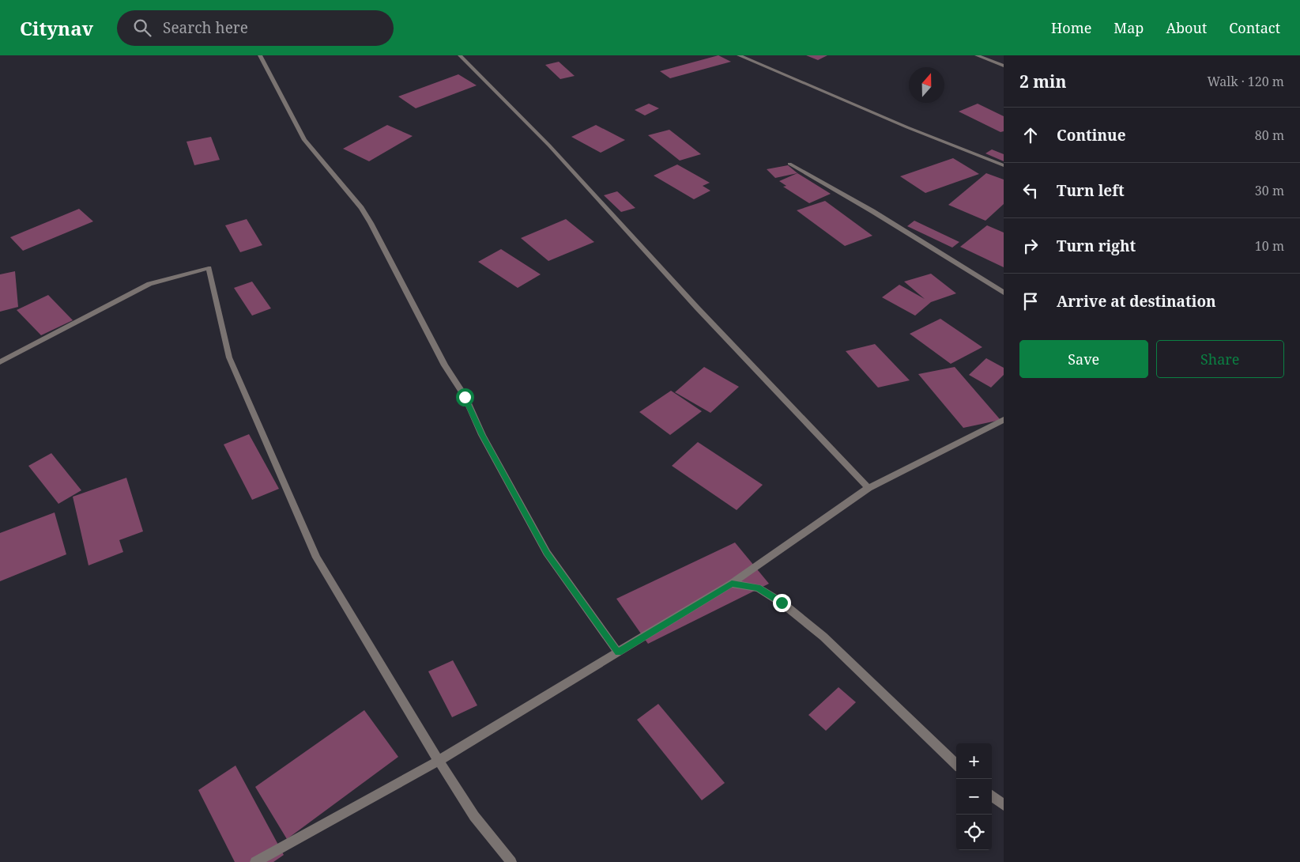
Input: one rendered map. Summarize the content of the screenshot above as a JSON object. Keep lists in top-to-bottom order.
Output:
{
  "north": "top",
  "page": {
    "header": "Citynav",
    "search": "Search here",
    "nav": [
      "Home",
      "Map",
      "About",
      "Contact"
    ],
    "heading": ["2 min", "Walk · 120 m"],
    "list": [
      ["Continue", "80 m"],
      ["Turn left", "30 m"],
      ["Turn right", "10 m"],
      "Arrive at destination"
    ],
    "buttons": ["Save", "Share"],
    "map_buttons": ["+", "−"]
  }
}
